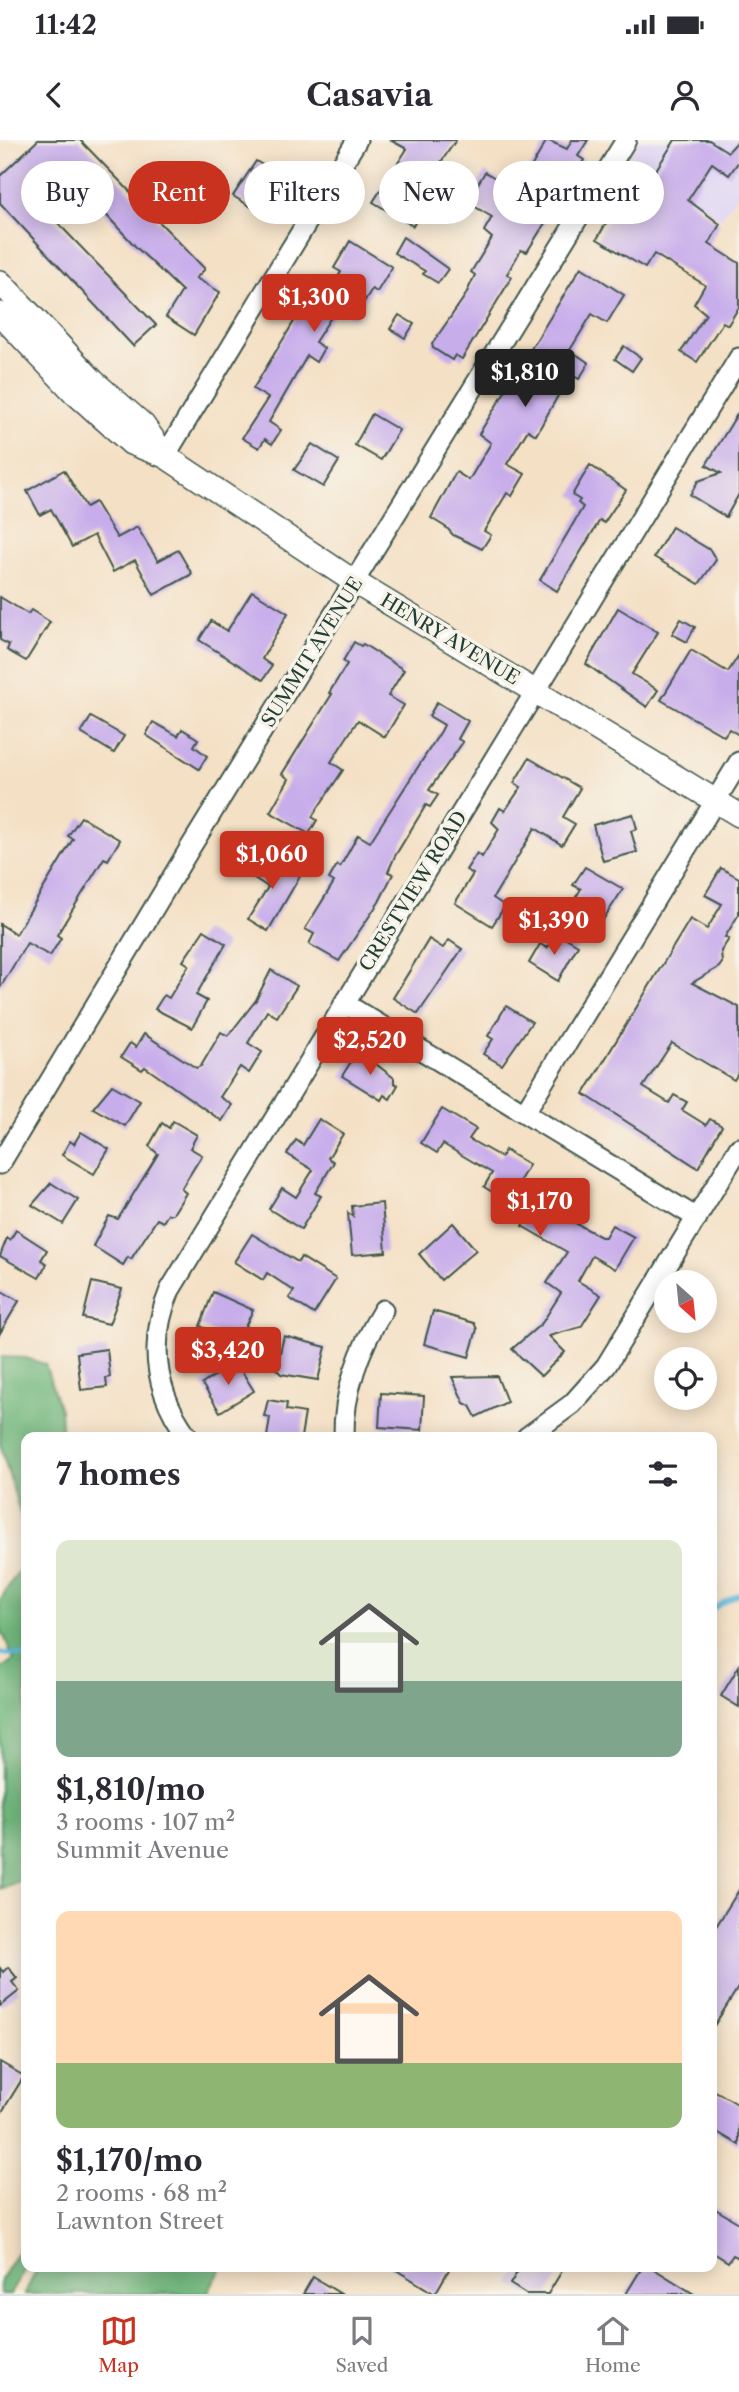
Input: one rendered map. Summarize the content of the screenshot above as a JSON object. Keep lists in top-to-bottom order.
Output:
{
  "streets": {
    "main road": ["HENRY AVENUE"],
    "street": ["SUMMIT AVENUE", "CRESTVIEW ROAD"]
  },
  "crossings": [
    ["HENRY AVENUE", "SUMMIT AVENUE"],
    ["HENRY AVENUE", "CRESTVIEW ROAD"]
  ],
  "north": "bottom right",
  "page": {
    "status": "11:42",
    "header": "Casavia",
    "chip": [
      "Buy",
      "Rent",
      "Filters",
      "New",
      "Apartment"
    ],
    "price": [
      "$1,300",
      "$1,810",
      "$1,060",
      "$1,390",
      "$2,520",
      "$1,170",
      "$3,420"
    ],
    "heading": "7 homes",
    "list": [
      {
        "name": "$1,810/mo",
        "note": "3 rooms · 107 m² · Summit Avenue"
      },
      {
        "name": "$1,170/mo",
        "note": "2 rooms · 68 m² · Lawnton Street"
      }
    ],
    "tabs": ["Map", "Saved", "Home"]
  }
}
